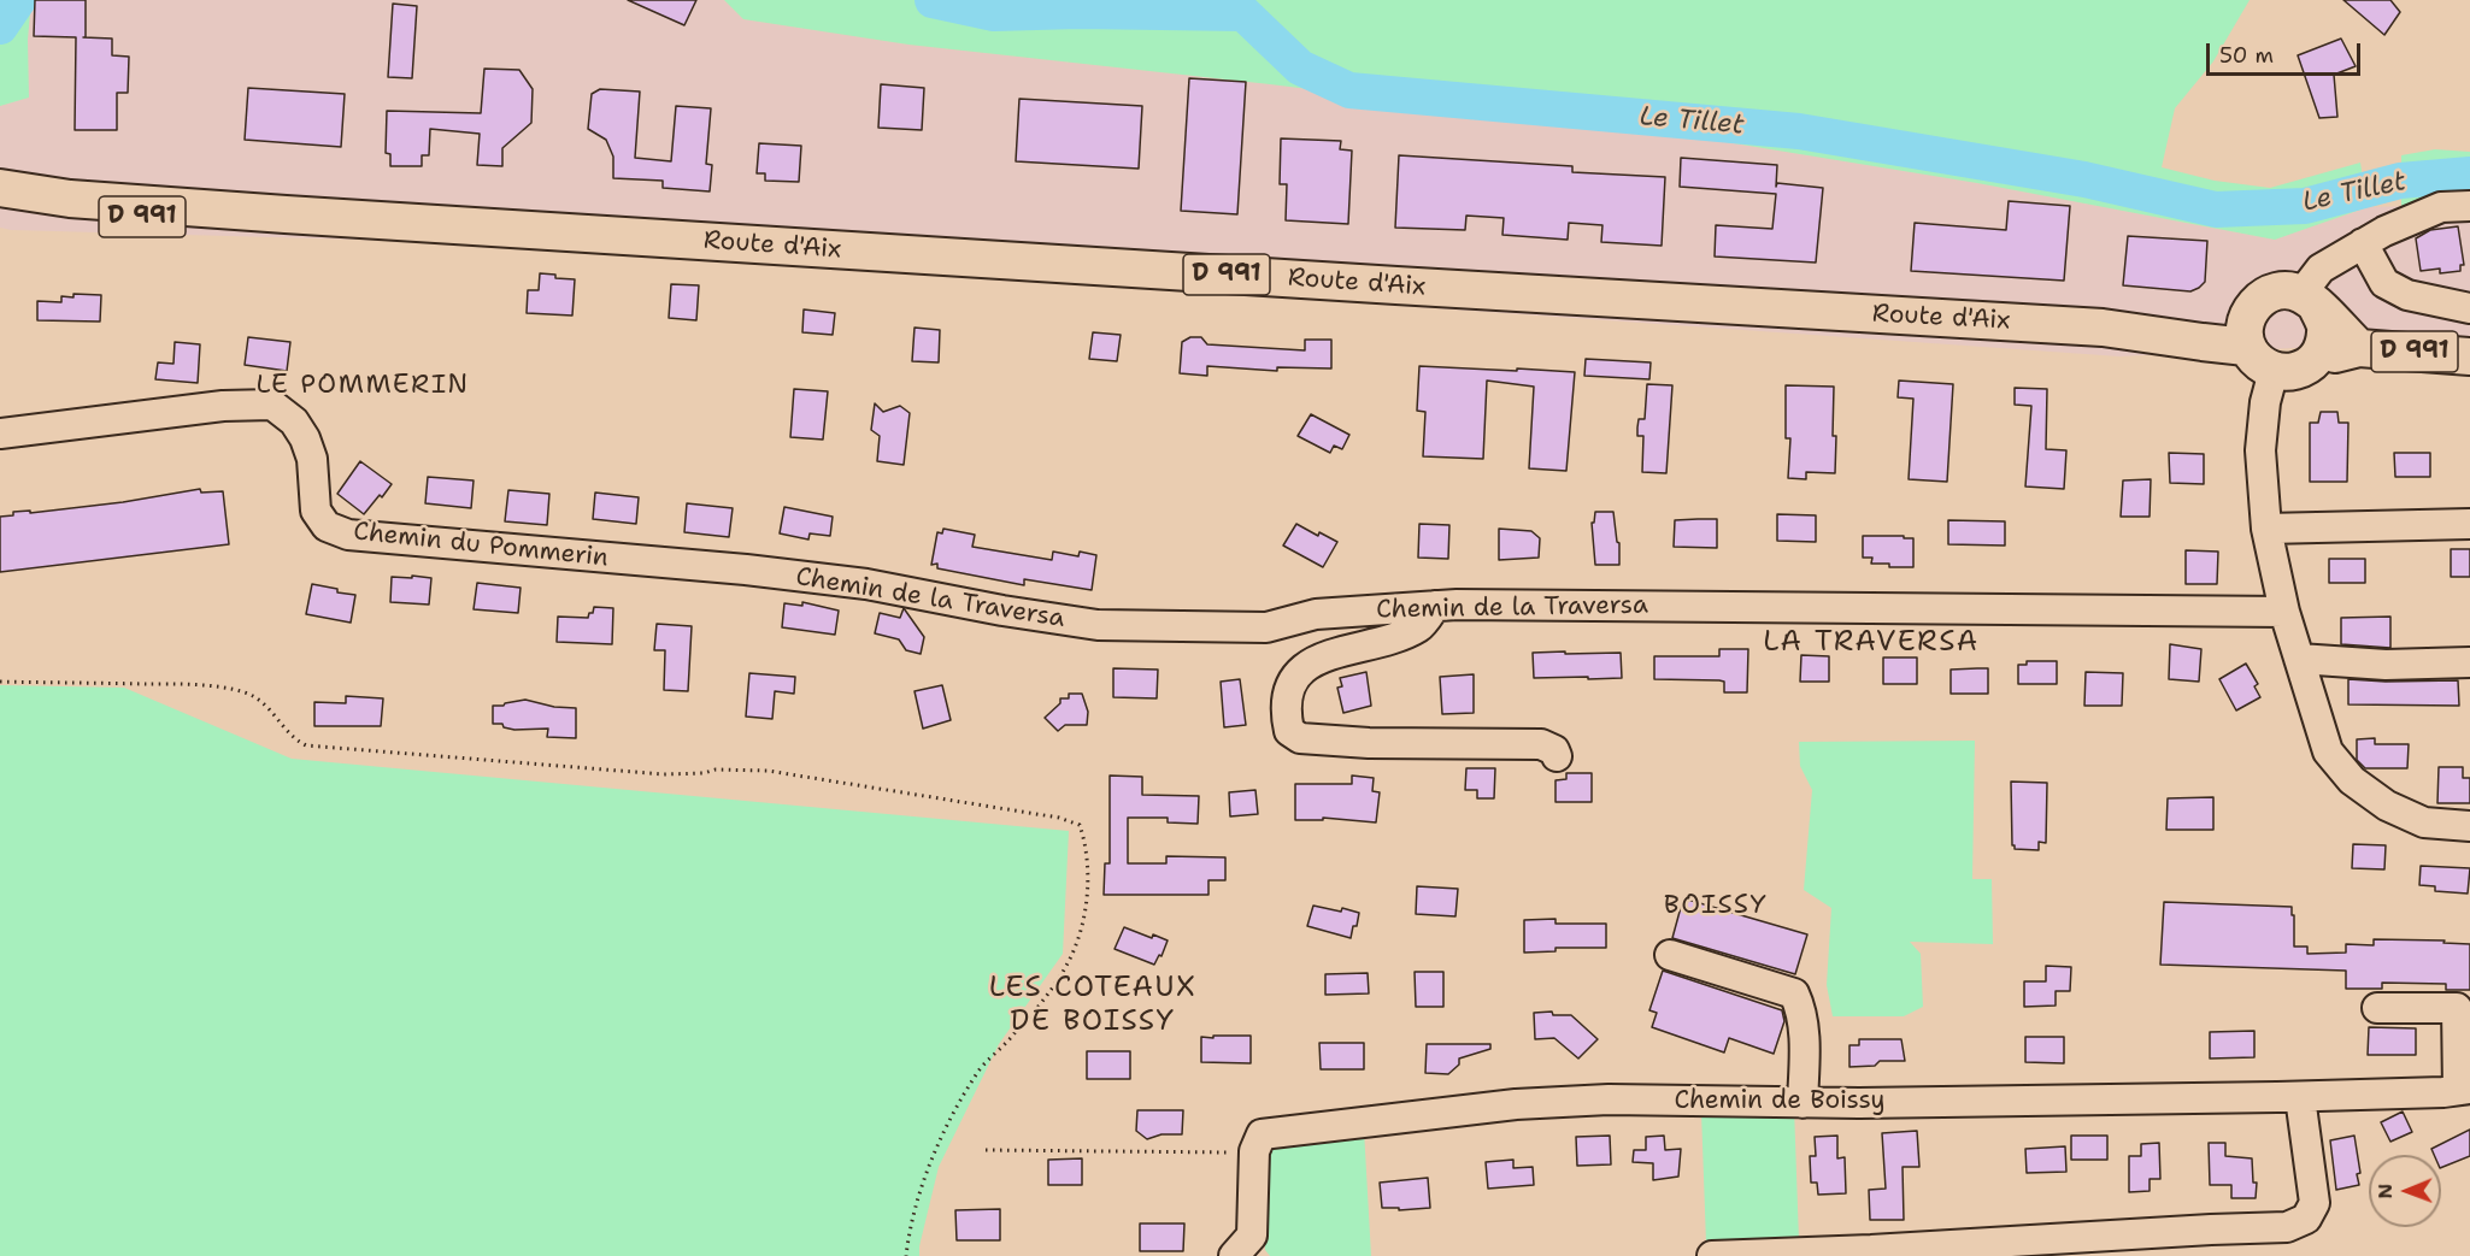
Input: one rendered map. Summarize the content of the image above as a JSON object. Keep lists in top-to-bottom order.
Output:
{
  "streets": {
    "main road": ["D 991", "Route d'Aix"],
    "street": ["Chemin du Pommerin", "Chemin de la Traversa", "Chemin de Boissy"]
  },
  "crossings": [
    ["D 991", "Route d'Aix"],
    ["Chemin du Pommerin", "Chemin de la Traversa"]
  ],
  "districts": [
    "LE POMMERIN",
    "LA TRAVERSA",
    "BOISSY",
    "LES COTEAUX DE BOISSY"
  ],
  "water": ["Le Tillet"],
  "scale_bar": "50 m",
  "north": "left"
}
